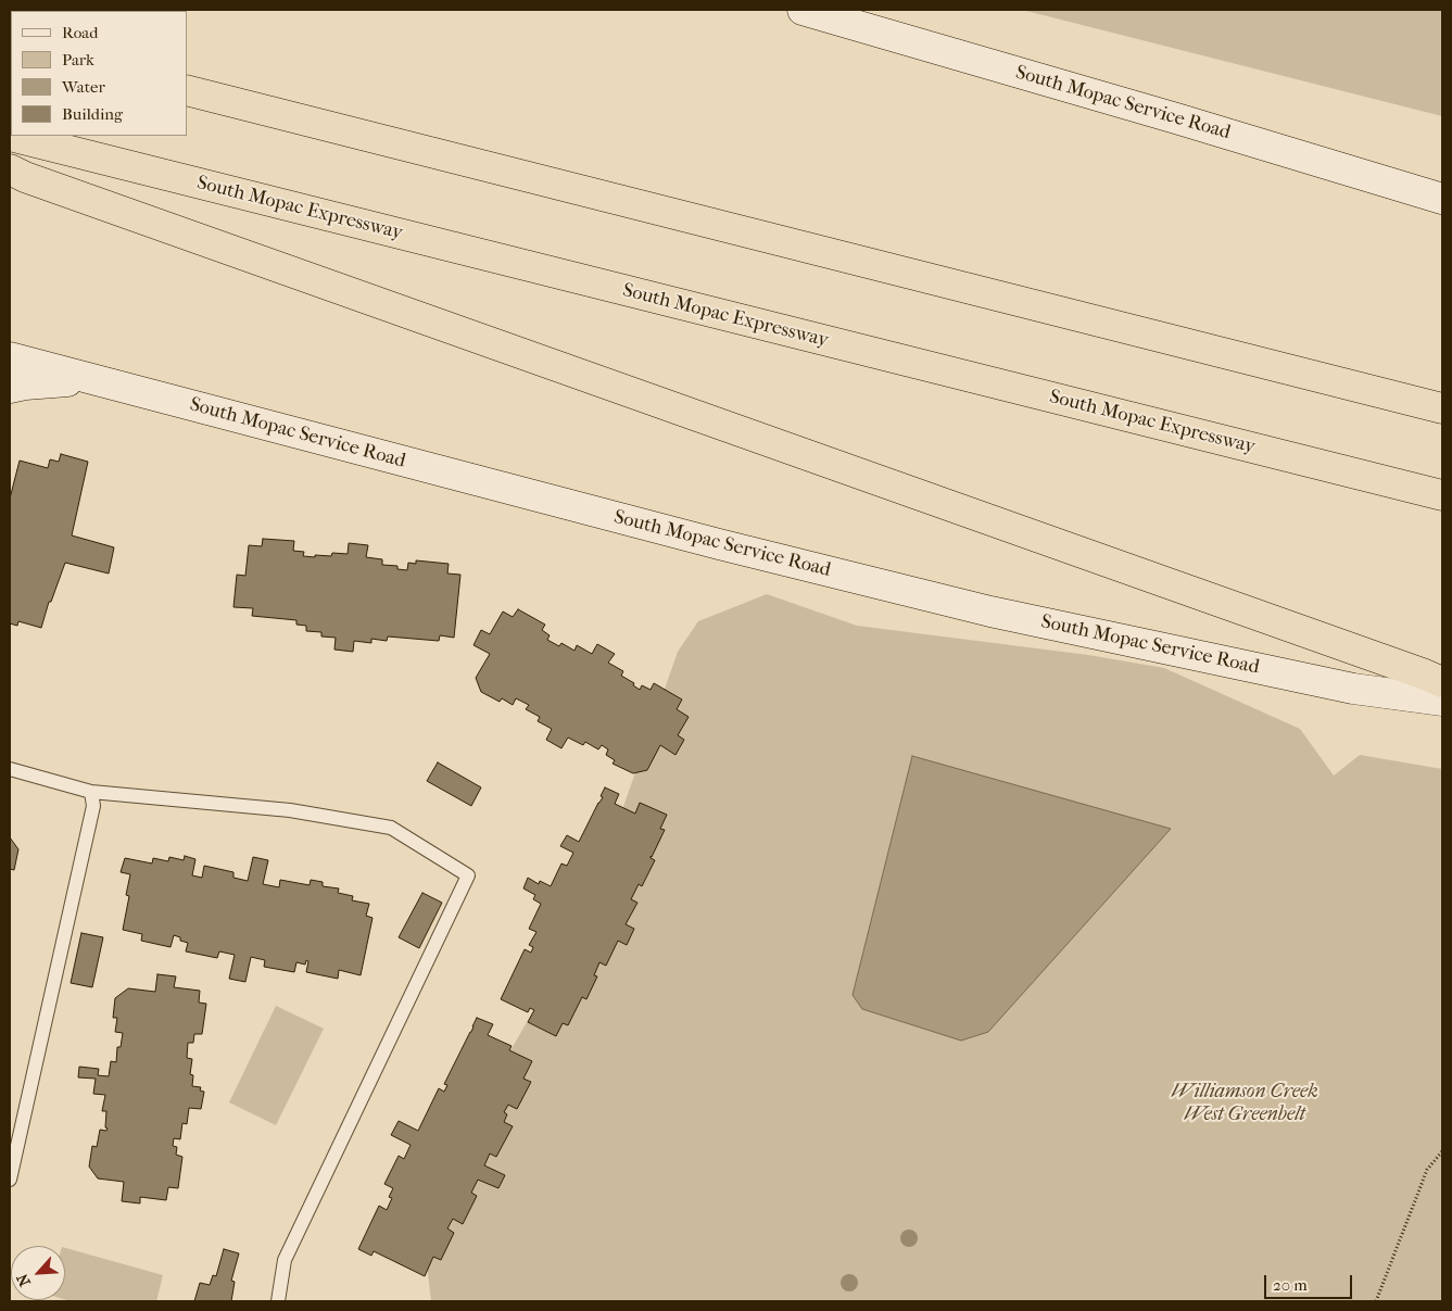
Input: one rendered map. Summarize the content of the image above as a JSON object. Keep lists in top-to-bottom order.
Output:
{
  "streets": {
    "highway": ["South Mopac Expressway"],
    "main road": ["South Mopac Service Road"]
  },
  "parks": ["Williamson Creek West Greenbelt"],
  "legend": [
    "Road",
    "Park",
    "Water",
    "Building"
  ],
  "scale_bar": "20 m",
  "north": "bottom left"
}
